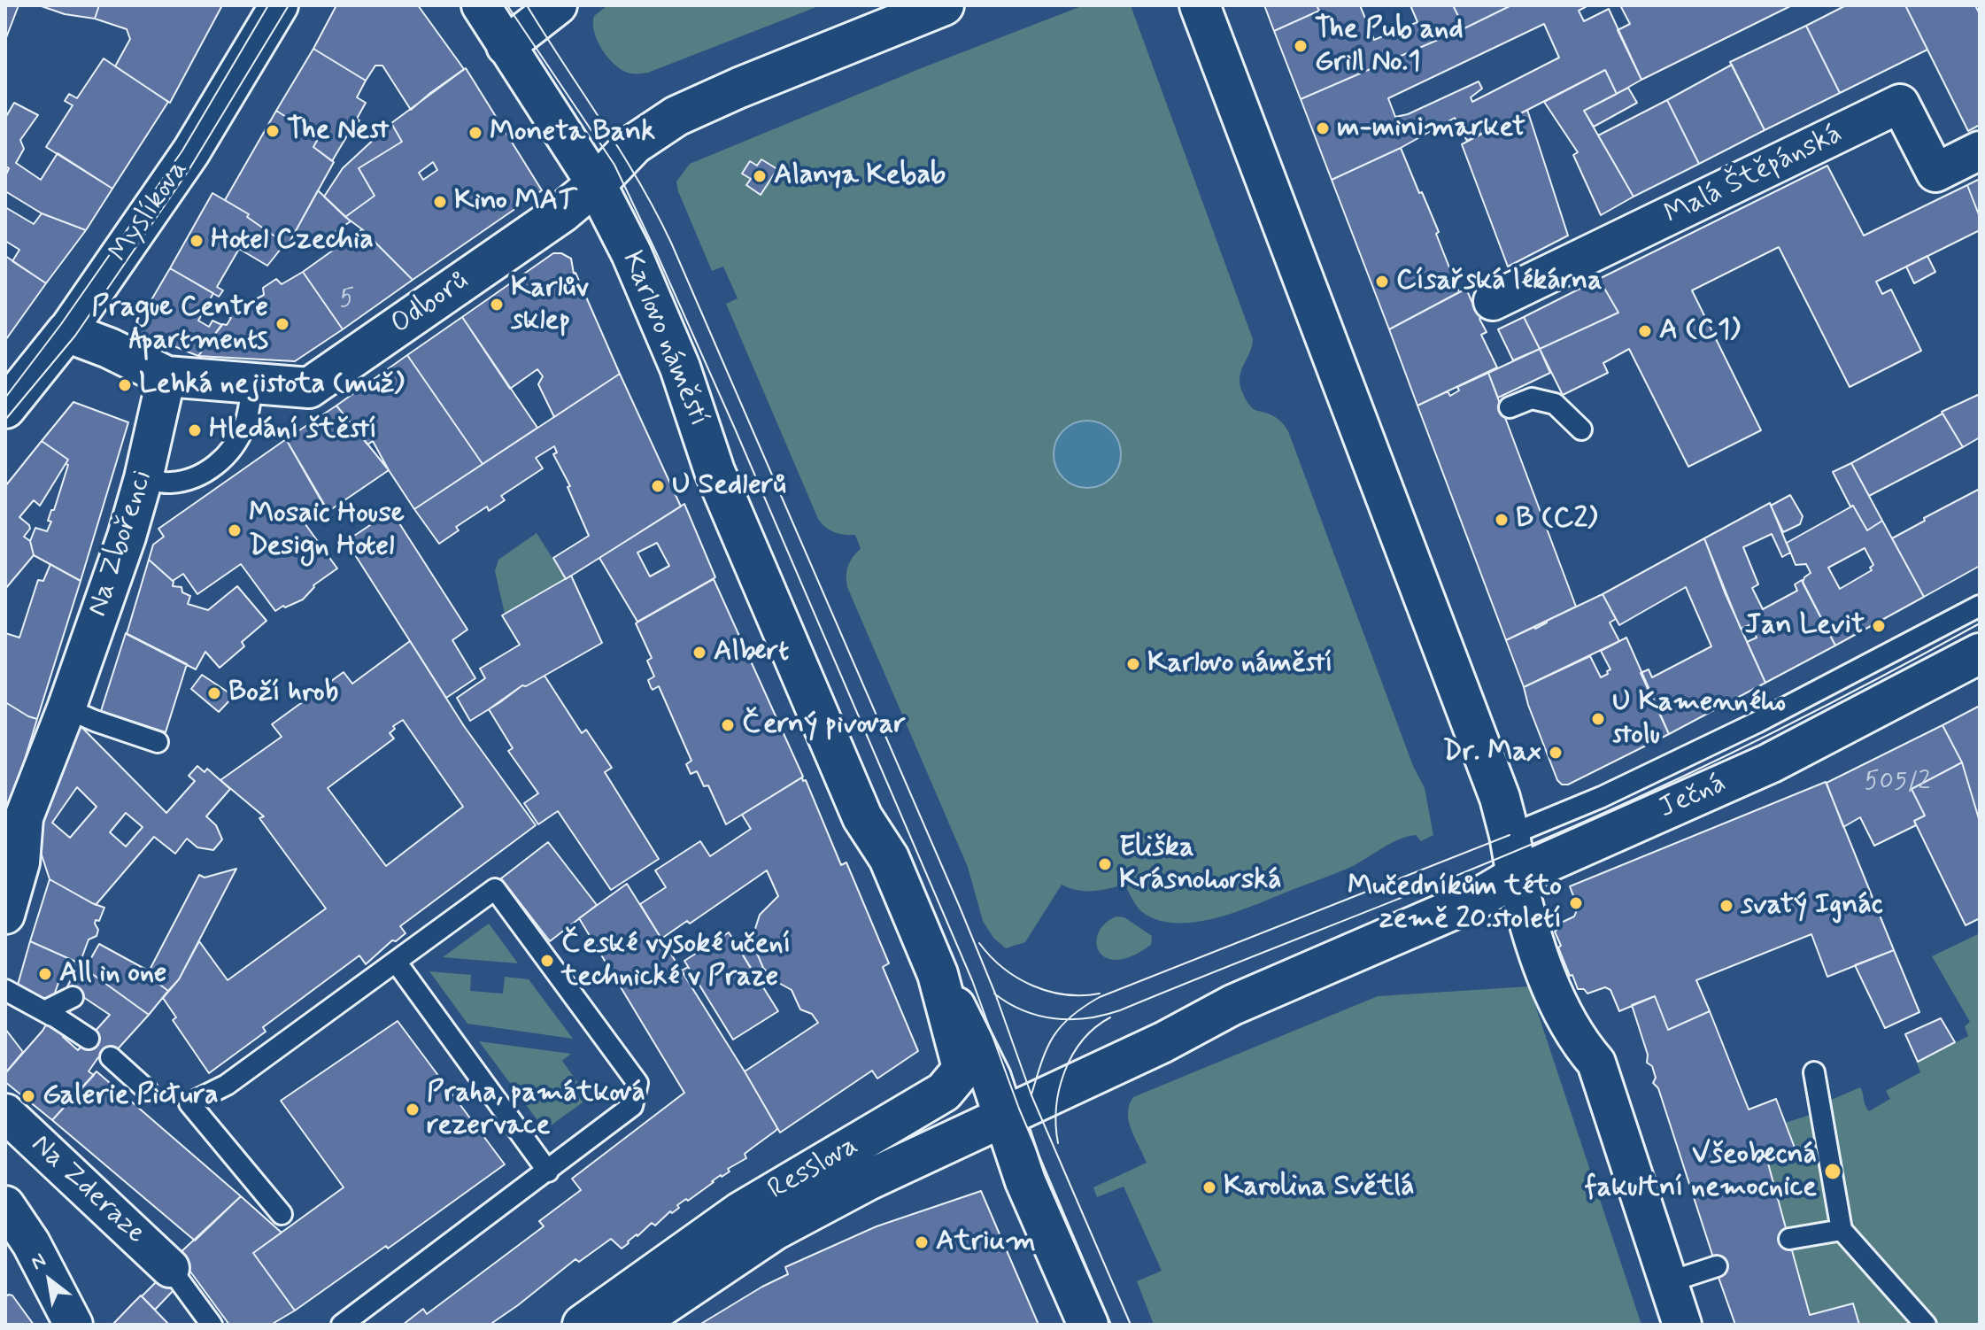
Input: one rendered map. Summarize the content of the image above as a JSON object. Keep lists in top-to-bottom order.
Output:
{
  "streets": {
    "main road": [
      "Myslíkova",
      "Odborů",
      "Karlovo náměstí",
      "Ječná",
      "Resslova"
    ],
    "street": ["Malá Štěpánská", "Na Zbořenci", "Na Zderaze"]
  },
  "crossings": [
    ["Myslíkova", "Odborů"],
    ["Odborů", "Karlovo náměstí"],
    ["Odborů", "Na Zbořenci"],
    ["Karlovo náměstí", "Resslova"]
  ],
  "places": [
    "The Pub and Grill No.1",
    "m-minimarket",
    "The Nest",
    "Moneta Bank",
    "Alanya Kebab",
    "Kino MAT",
    "Hotel Czechia",
    "Císařská lékárna",
    "Karlův sklep",
    "Prague Centre Apartments",
    "A (C1)",
    "Lehká nejistota (muž)",
    "Hledání štěstí",
    "U Sedlerů",
    "B (C2)",
    "Mosaic House Design Hotel",
    "Jan Levit",
    "Albert",
    "Karlovo náměstí",
    "Boží hrob",
    "U Kamenného stolu",
    "Černý pivovar",
    "Dr. Max",
    "Eliška Krásnohorská",
    "Mučedníkům této země 20.století",
    "svatý Ignác",
    "České vysoké učení technické v Praze",
    "All in one",
    "Galerie Pictura",
    "Praha, památková rezervace",
    "Všeobecná fakultní nemocnice",
    "Karolina Světlá",
    "Atrium"
  ],
  "house_numbers": ["5", "505/2"],
  "north": "top left"
}
